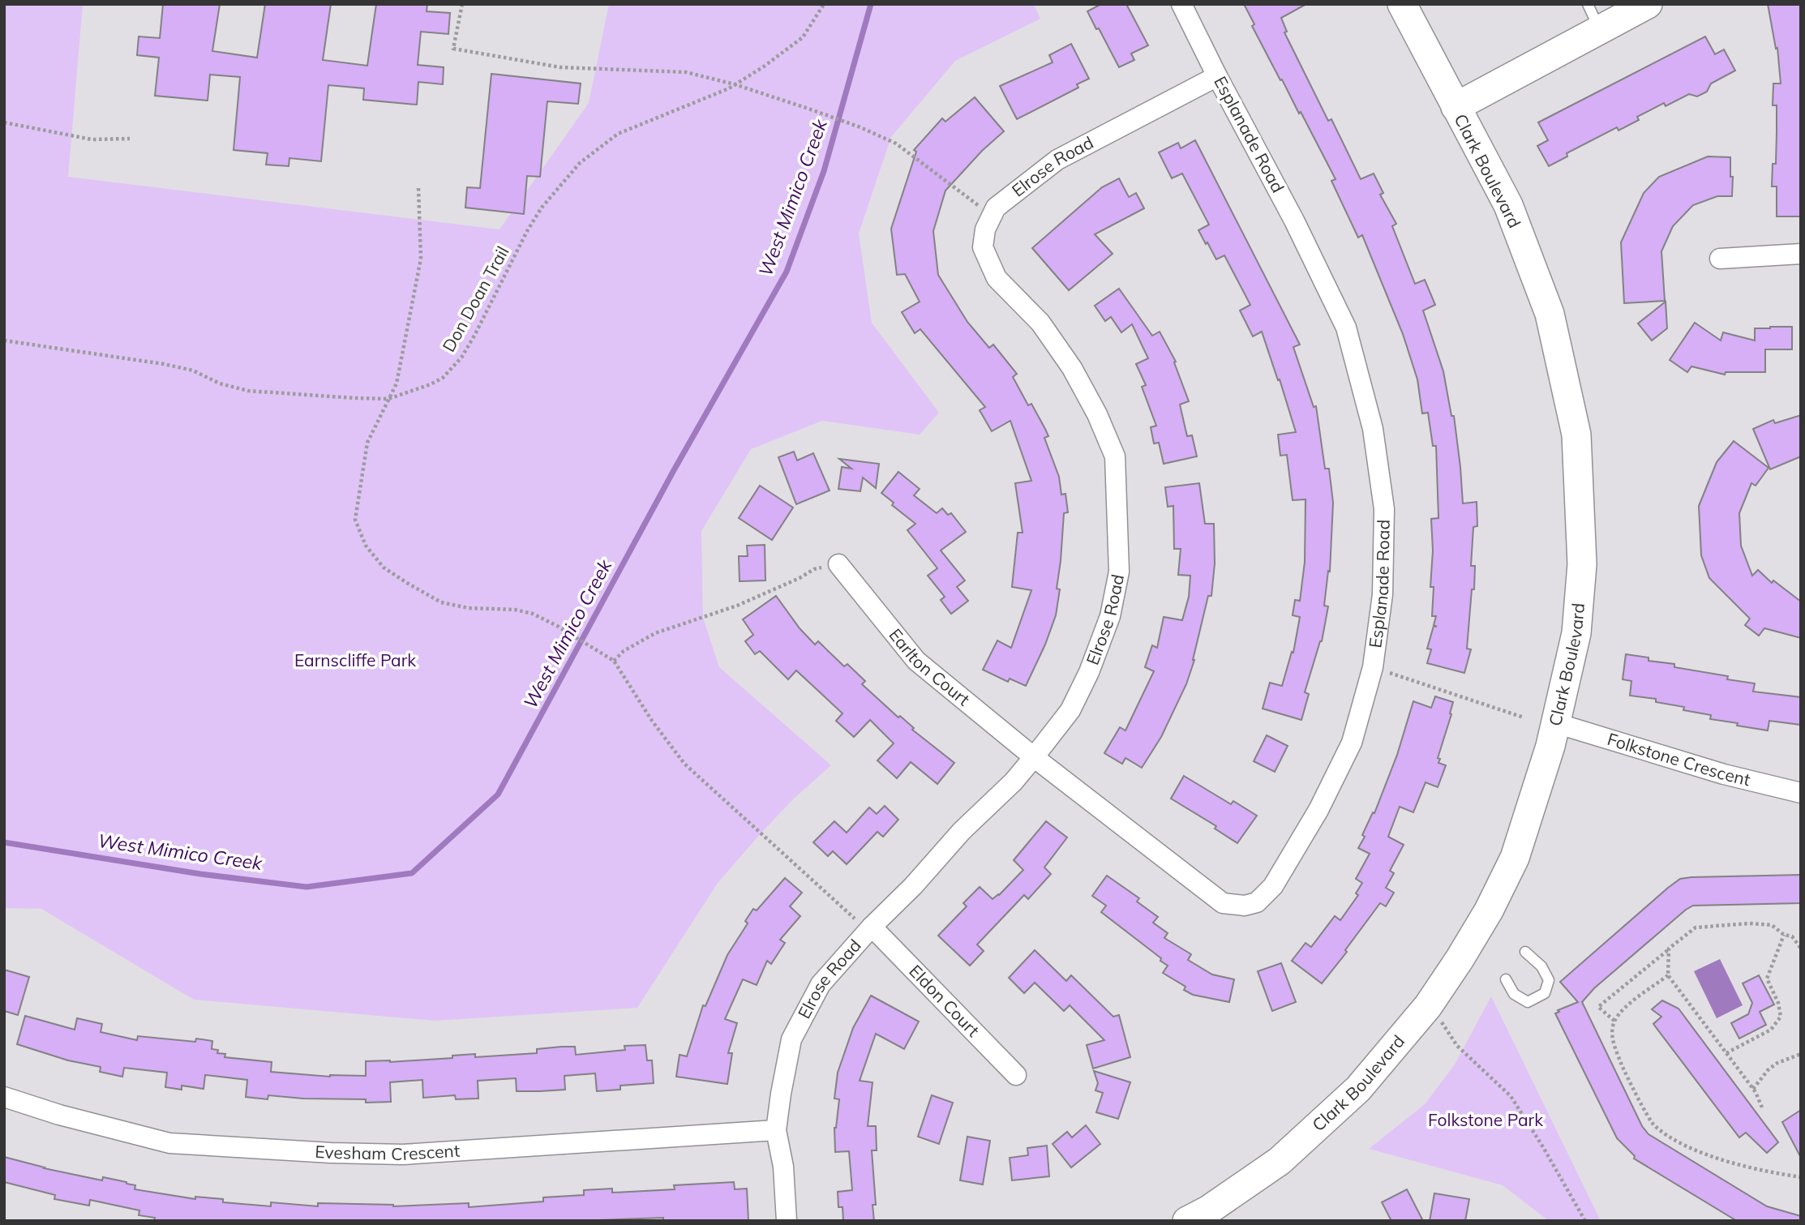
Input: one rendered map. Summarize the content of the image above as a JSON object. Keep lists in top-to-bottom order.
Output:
{
  "streets": {
    "street": [
      "Esplanade Road",
      "Elrose Road",
      "Clark Boulevard",
      "Earlton Court",
      "Folkstone Crescent",
      "Eldon Court",
      "Evesham Crescent"
    ],
    "path": ["Don Doan Trail"]
  },
  "crossings": [
    ["Esplanade Road", "Elrose Road"],
    ["Esplanade Road", "Earlton Court"],
    ["Elrose Road", "Earlton Court"],
    ["Elrose Road", "Eldon Court"],
    ["Elrose Road", "Evesham Crescent"],
    ["Clark Boulevard", "Folkstone Crescent"]
  ],
  "water": ["West Mimico Creek"],
  "parks": ["Earnscliffe Park", "Folkstone Park"]
}
